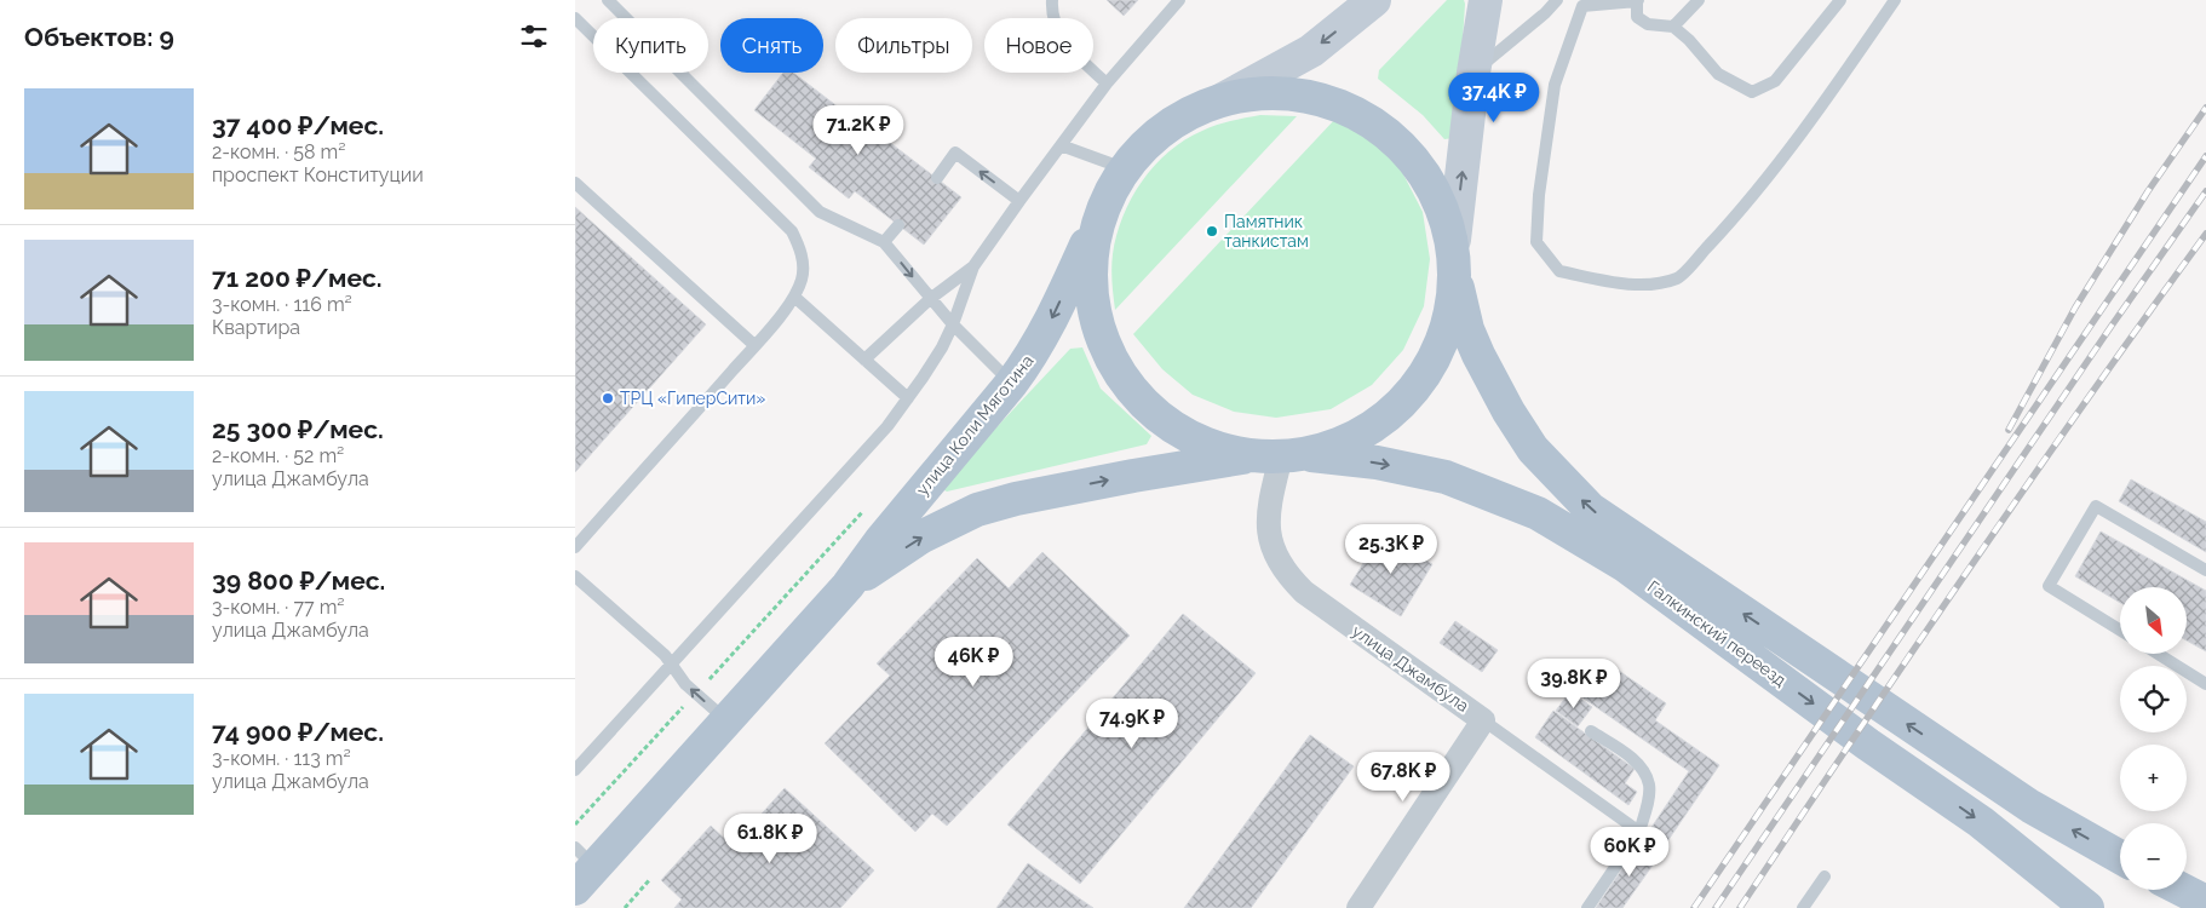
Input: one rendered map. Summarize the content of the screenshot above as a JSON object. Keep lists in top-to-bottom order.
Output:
{
  "streets": {
    "main road": ["улица Коли Мяготина", "Галкинский переезд"],
    "street": ["улица Джамбула"]
  },
  "crossings": [
    ["улица Коли Мяготина", "Галкинский переезд"],
    ["улица Коли Мяготина", "улица Джамбула"],
    ["Галкинский переезд", "улица Джамбула"]
  ],
  "places": ["Памятник танкистам", "ТРЦ «ГиперСити»"],
  "north": "bottom right",
  "page": {
    "heading": "Объектов: 9",
    "chip": [
      "Купить",
      "Снять",
      "Фильтры",
      "Новое"
    ],
    "list": [
      {
        "name": "37 400 ₽/мес.",
        "note": "2-комн. · 58 m² · проспект Конституции"
      },
      {
        "name": "71 200 ₽/мес.",
        "note": "3-комн. · 116 m² · Квартира"
      },
      {
        "name": "25 300 ₽/мес.",
        "note": "2-комн. · 52 m² · улица Джамбула"
      },
      {
        "name": "39 800 ₽/мес.",
        "note": "3-комн. · 77 m² · улица Джамбула"
      },
      {
        "name": "74 900 ₽/мес.",
        "note": "3-комн. · 113 m² · улица Джамбула"
      }
    ],
    "price": [
      "37.4K ₽",
      "71.2K ₽",
      "25.3K ₽",
      "46K ₽",
      "39.8K ₽",
      "74.9K ₽",
      "67.8K ₽",
      "61.8K ₽",
      "60K ₽"
    ],
    "map_buttons": ["+", "−"]
  }
}
